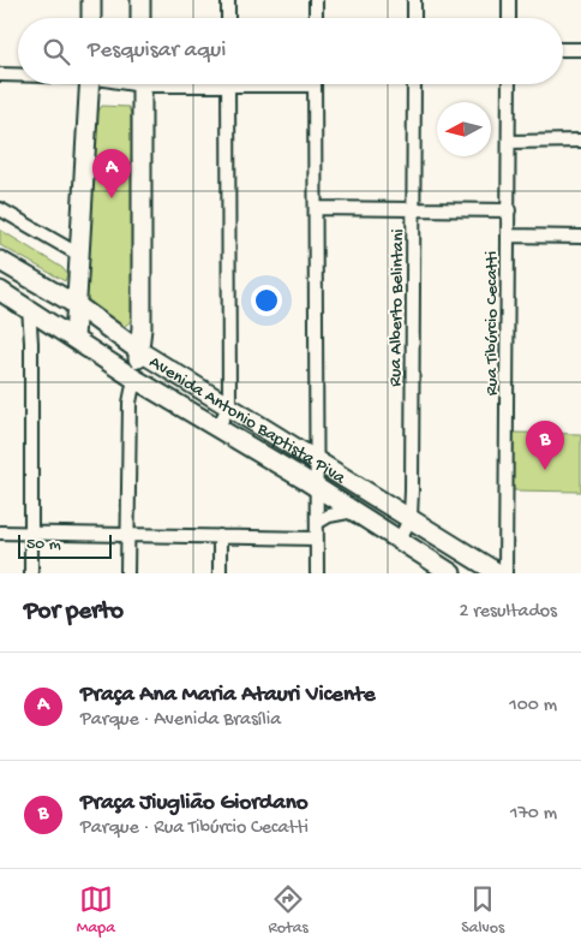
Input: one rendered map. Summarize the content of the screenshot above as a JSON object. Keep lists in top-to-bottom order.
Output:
{
  "streets": {
    "main road": ["Avenida Antonio Baptista Piva"],
    "street": ["Rua Alberto Belintani", "Rua Tibúrcio Cecatti"]
  },
  "crossings": [
    ["Rua Alberto Belintani", "Avenida Antonio Baptista Piva"]
  ],
  "scale_bar": "50 m",
  "north": "left",
  "page": {
    "search": "Pesquisar aqui",
    "pins": ["A", "B"],
    "scale": "50 m",
    "heading": ["Por perto", "2 resultados"],
    "list": [
      {
        "mark": "A",
        "name": "Praça Ana Maria Atauri Vicente",
        "note": "Parque · Avenida Brasília",
        "value": "100 m"
      },
      {
        "mark": "B",
        "name": "Praça Jiuglião Giordano",
        "note": "Parque · Rua Tibúrcio Cecatti",
        "value": "170 m"
      }
    ],
    "nav": ["Mapa", "Rotas", "Salvos"]
  }
}
